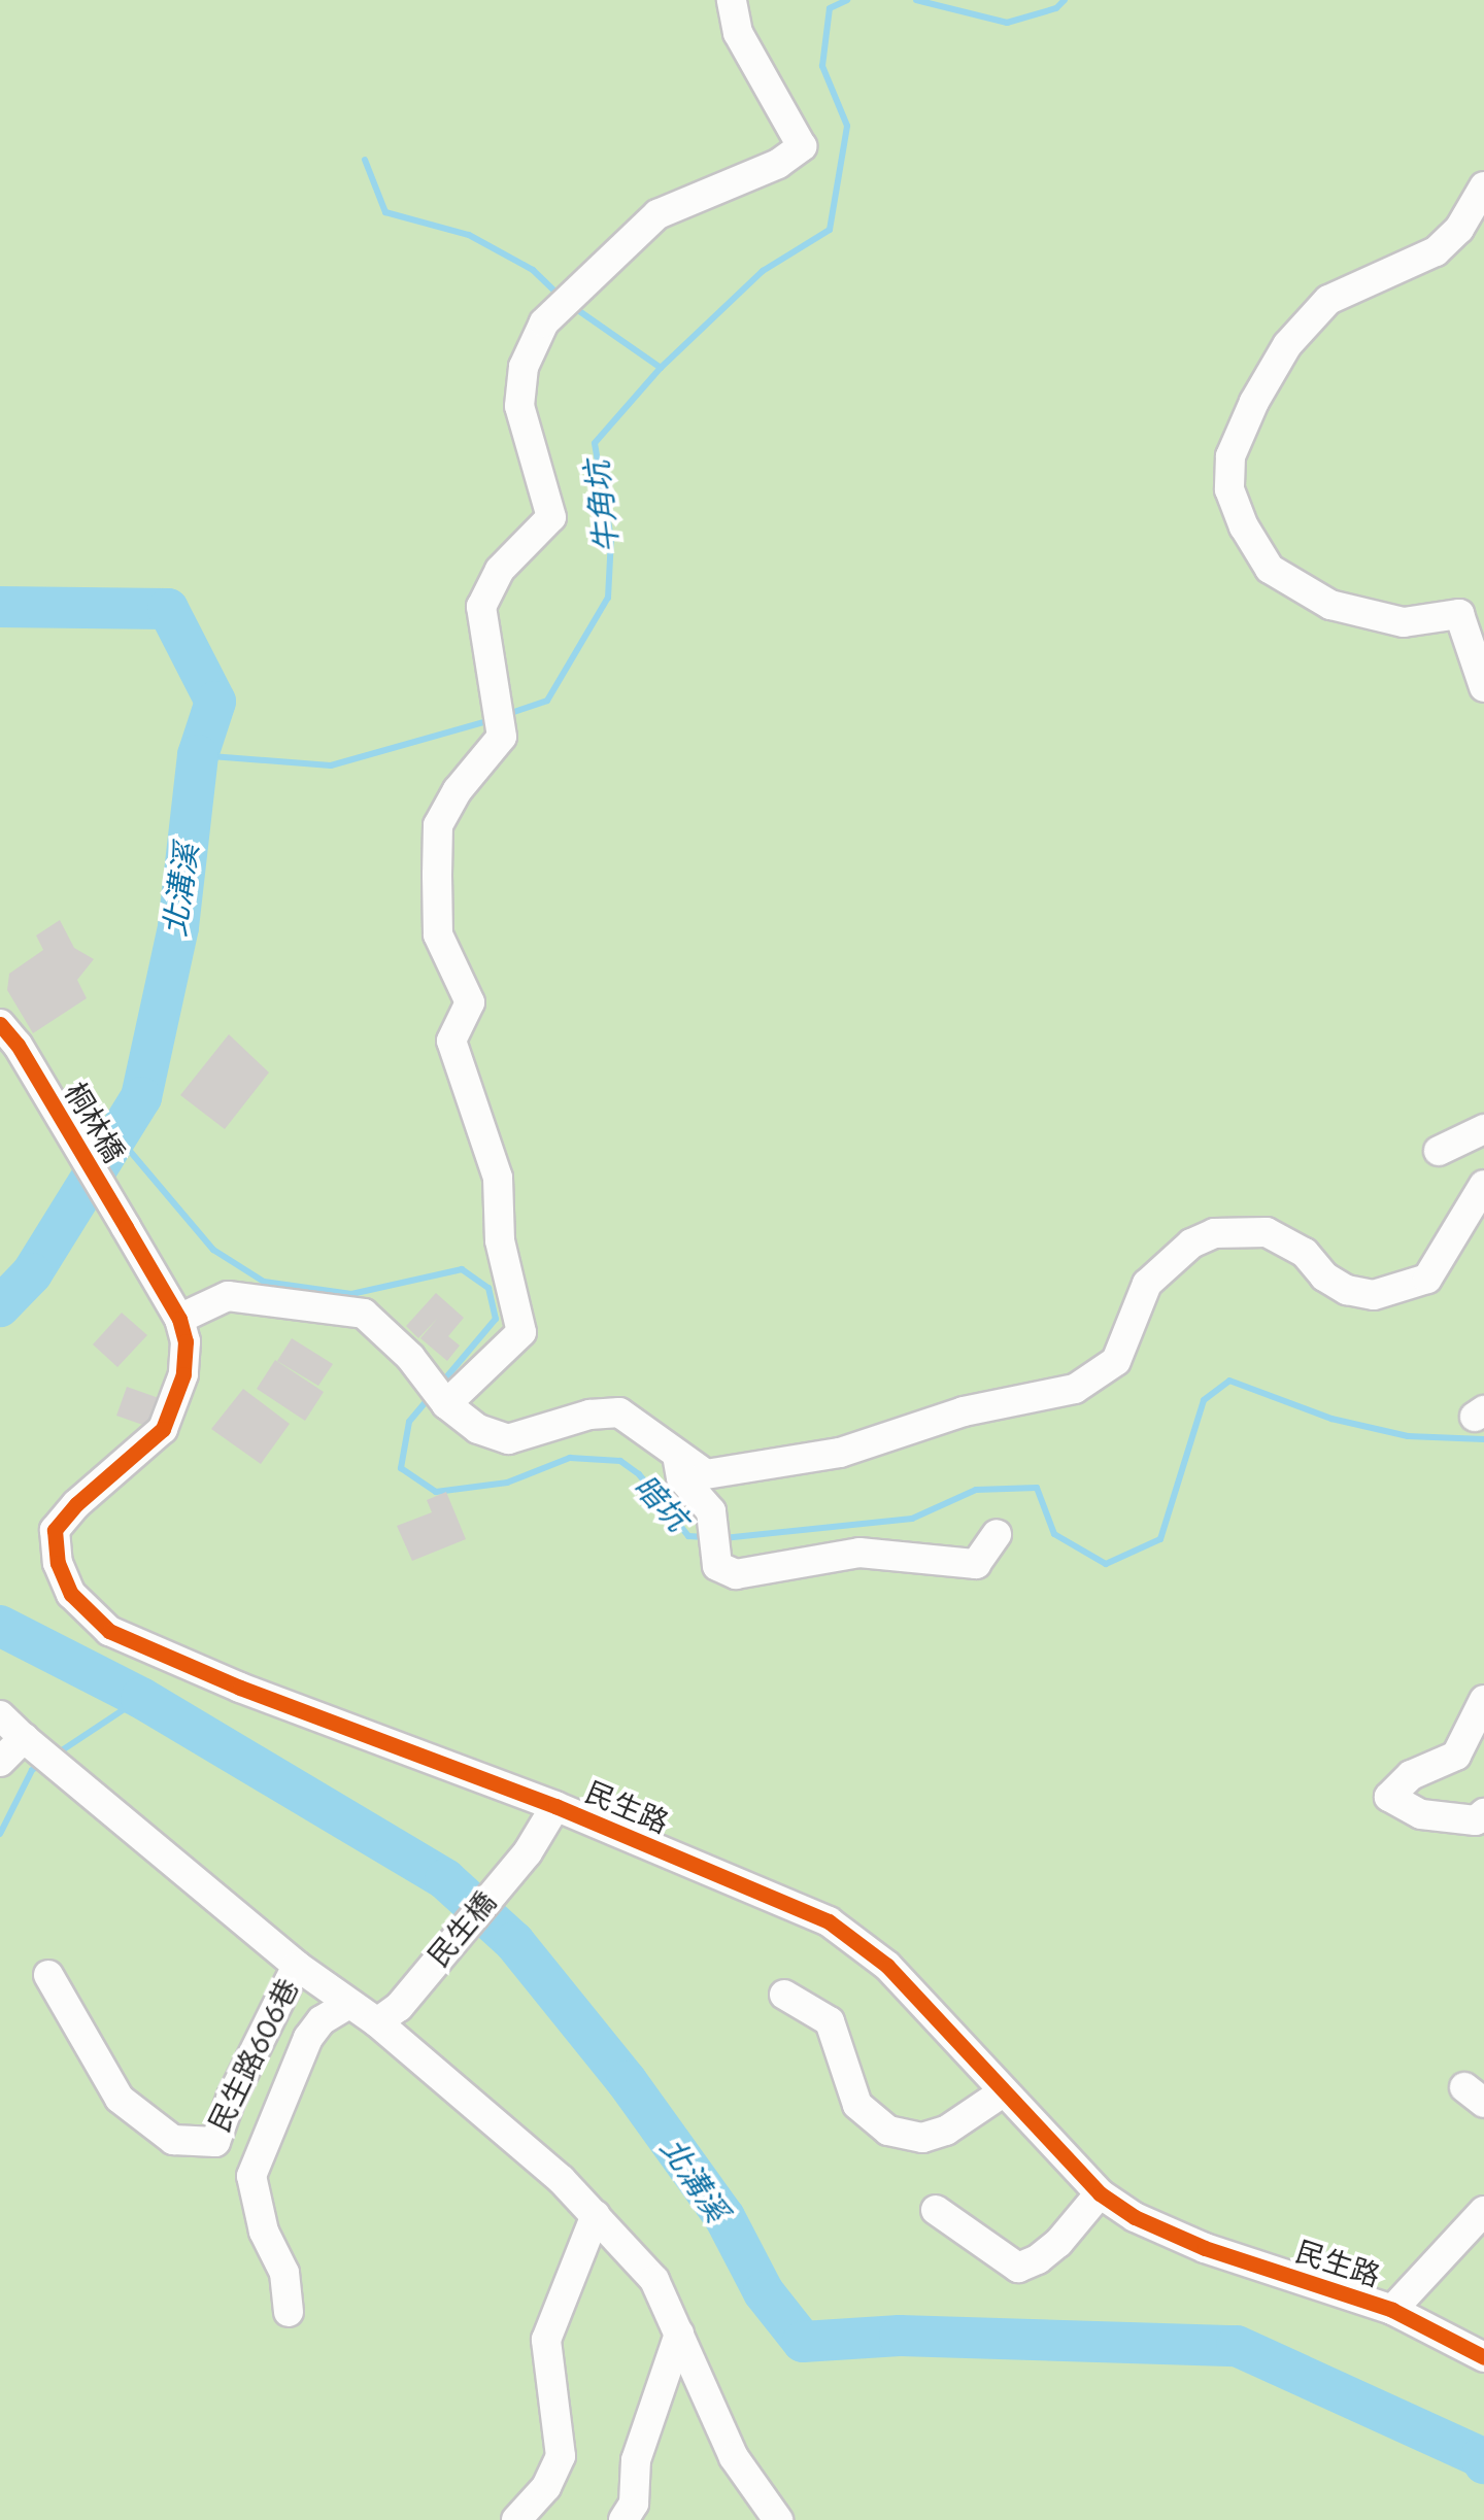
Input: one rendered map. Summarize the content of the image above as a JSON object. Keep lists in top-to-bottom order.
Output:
{
  "streets": {
    "street": [
      "桐林橋",
      "民生路",
      "民生橋",
      "民生路606巷"
    ]
  },
  "crossings": [
    ["桐林橋", "民生路"],
    ["民生路", "民生橋"],
    ["民生橋", "民生路606巷"]
  ],
  "water": ["牛角坑", "北溝溪", "暗坑"]
}
